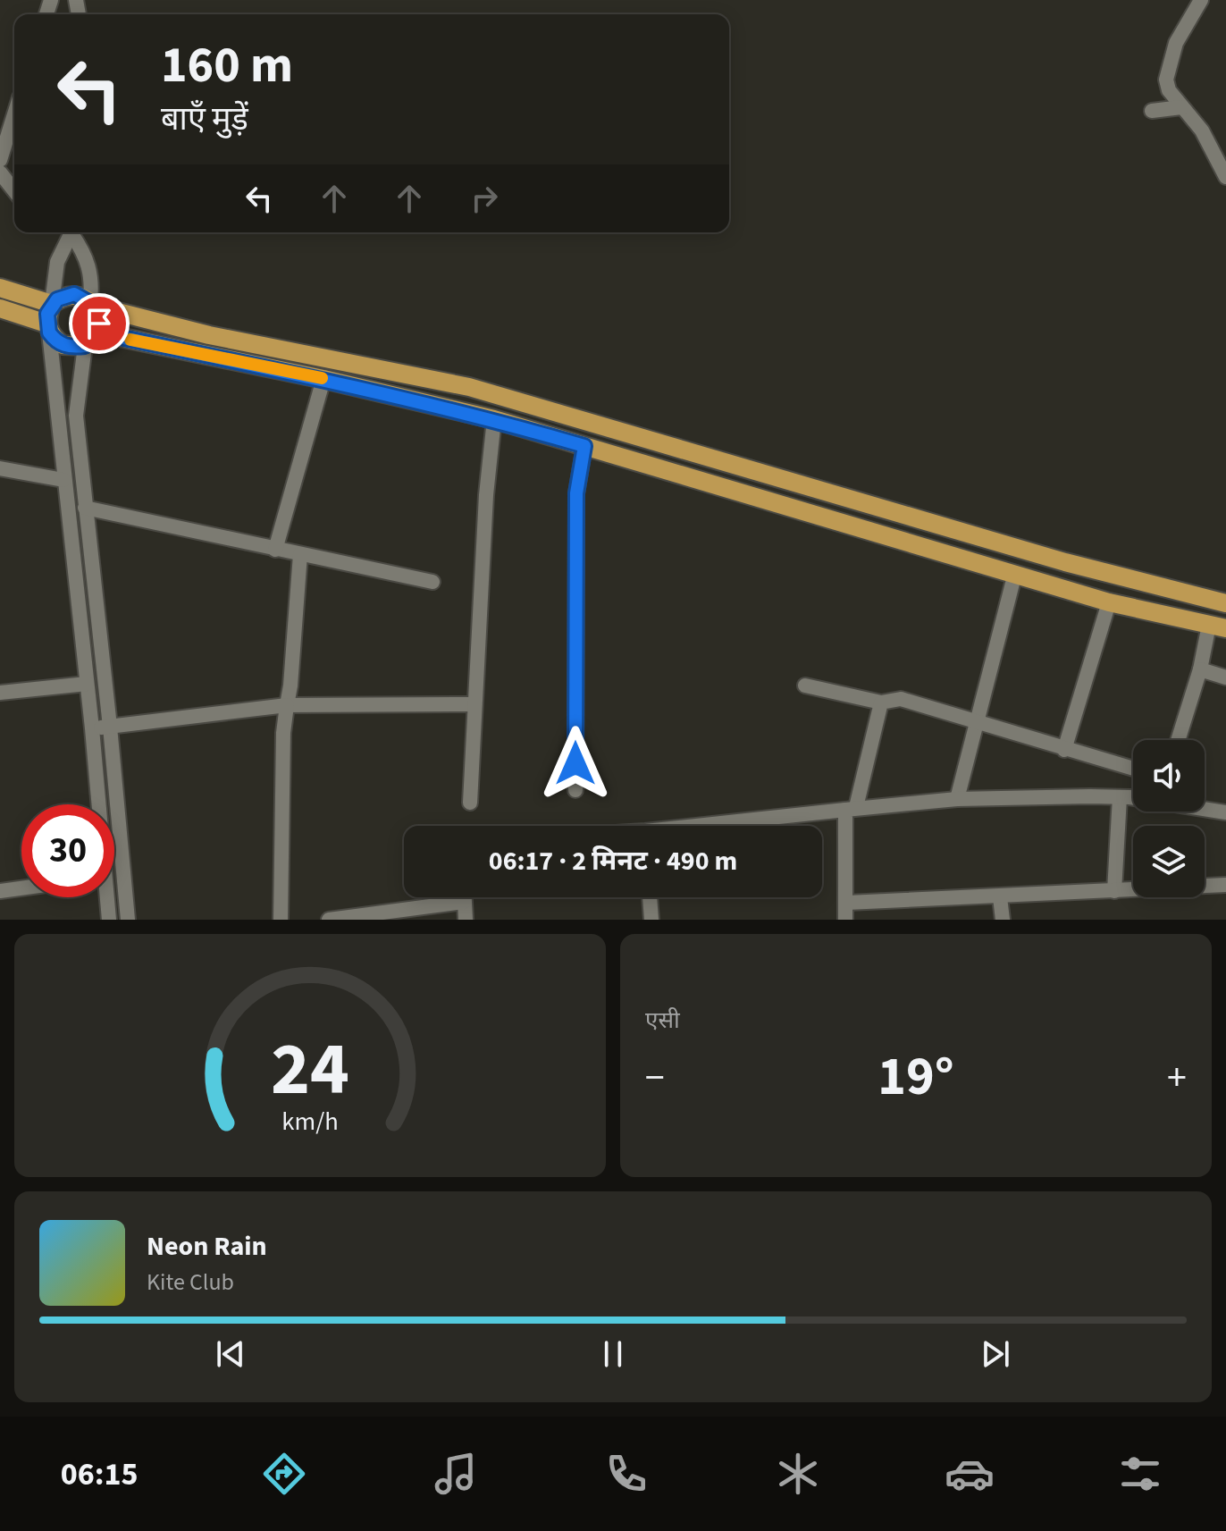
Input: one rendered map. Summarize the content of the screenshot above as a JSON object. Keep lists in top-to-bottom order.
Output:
{
  "page": {
    "turn": ["160 m", "बाएँ मुड़ें"],
    "limit": "30",
    "trip": "06:17 · 2 मिनट · 490 m",
    "tile": "एसी",
    "heat": ["−", "19°", "+"],
    "song": ["Neon Rain", "Kite Club"],
    "tabs": "06:15",
    "gauge": ["24", "km/h"]
  }
}
